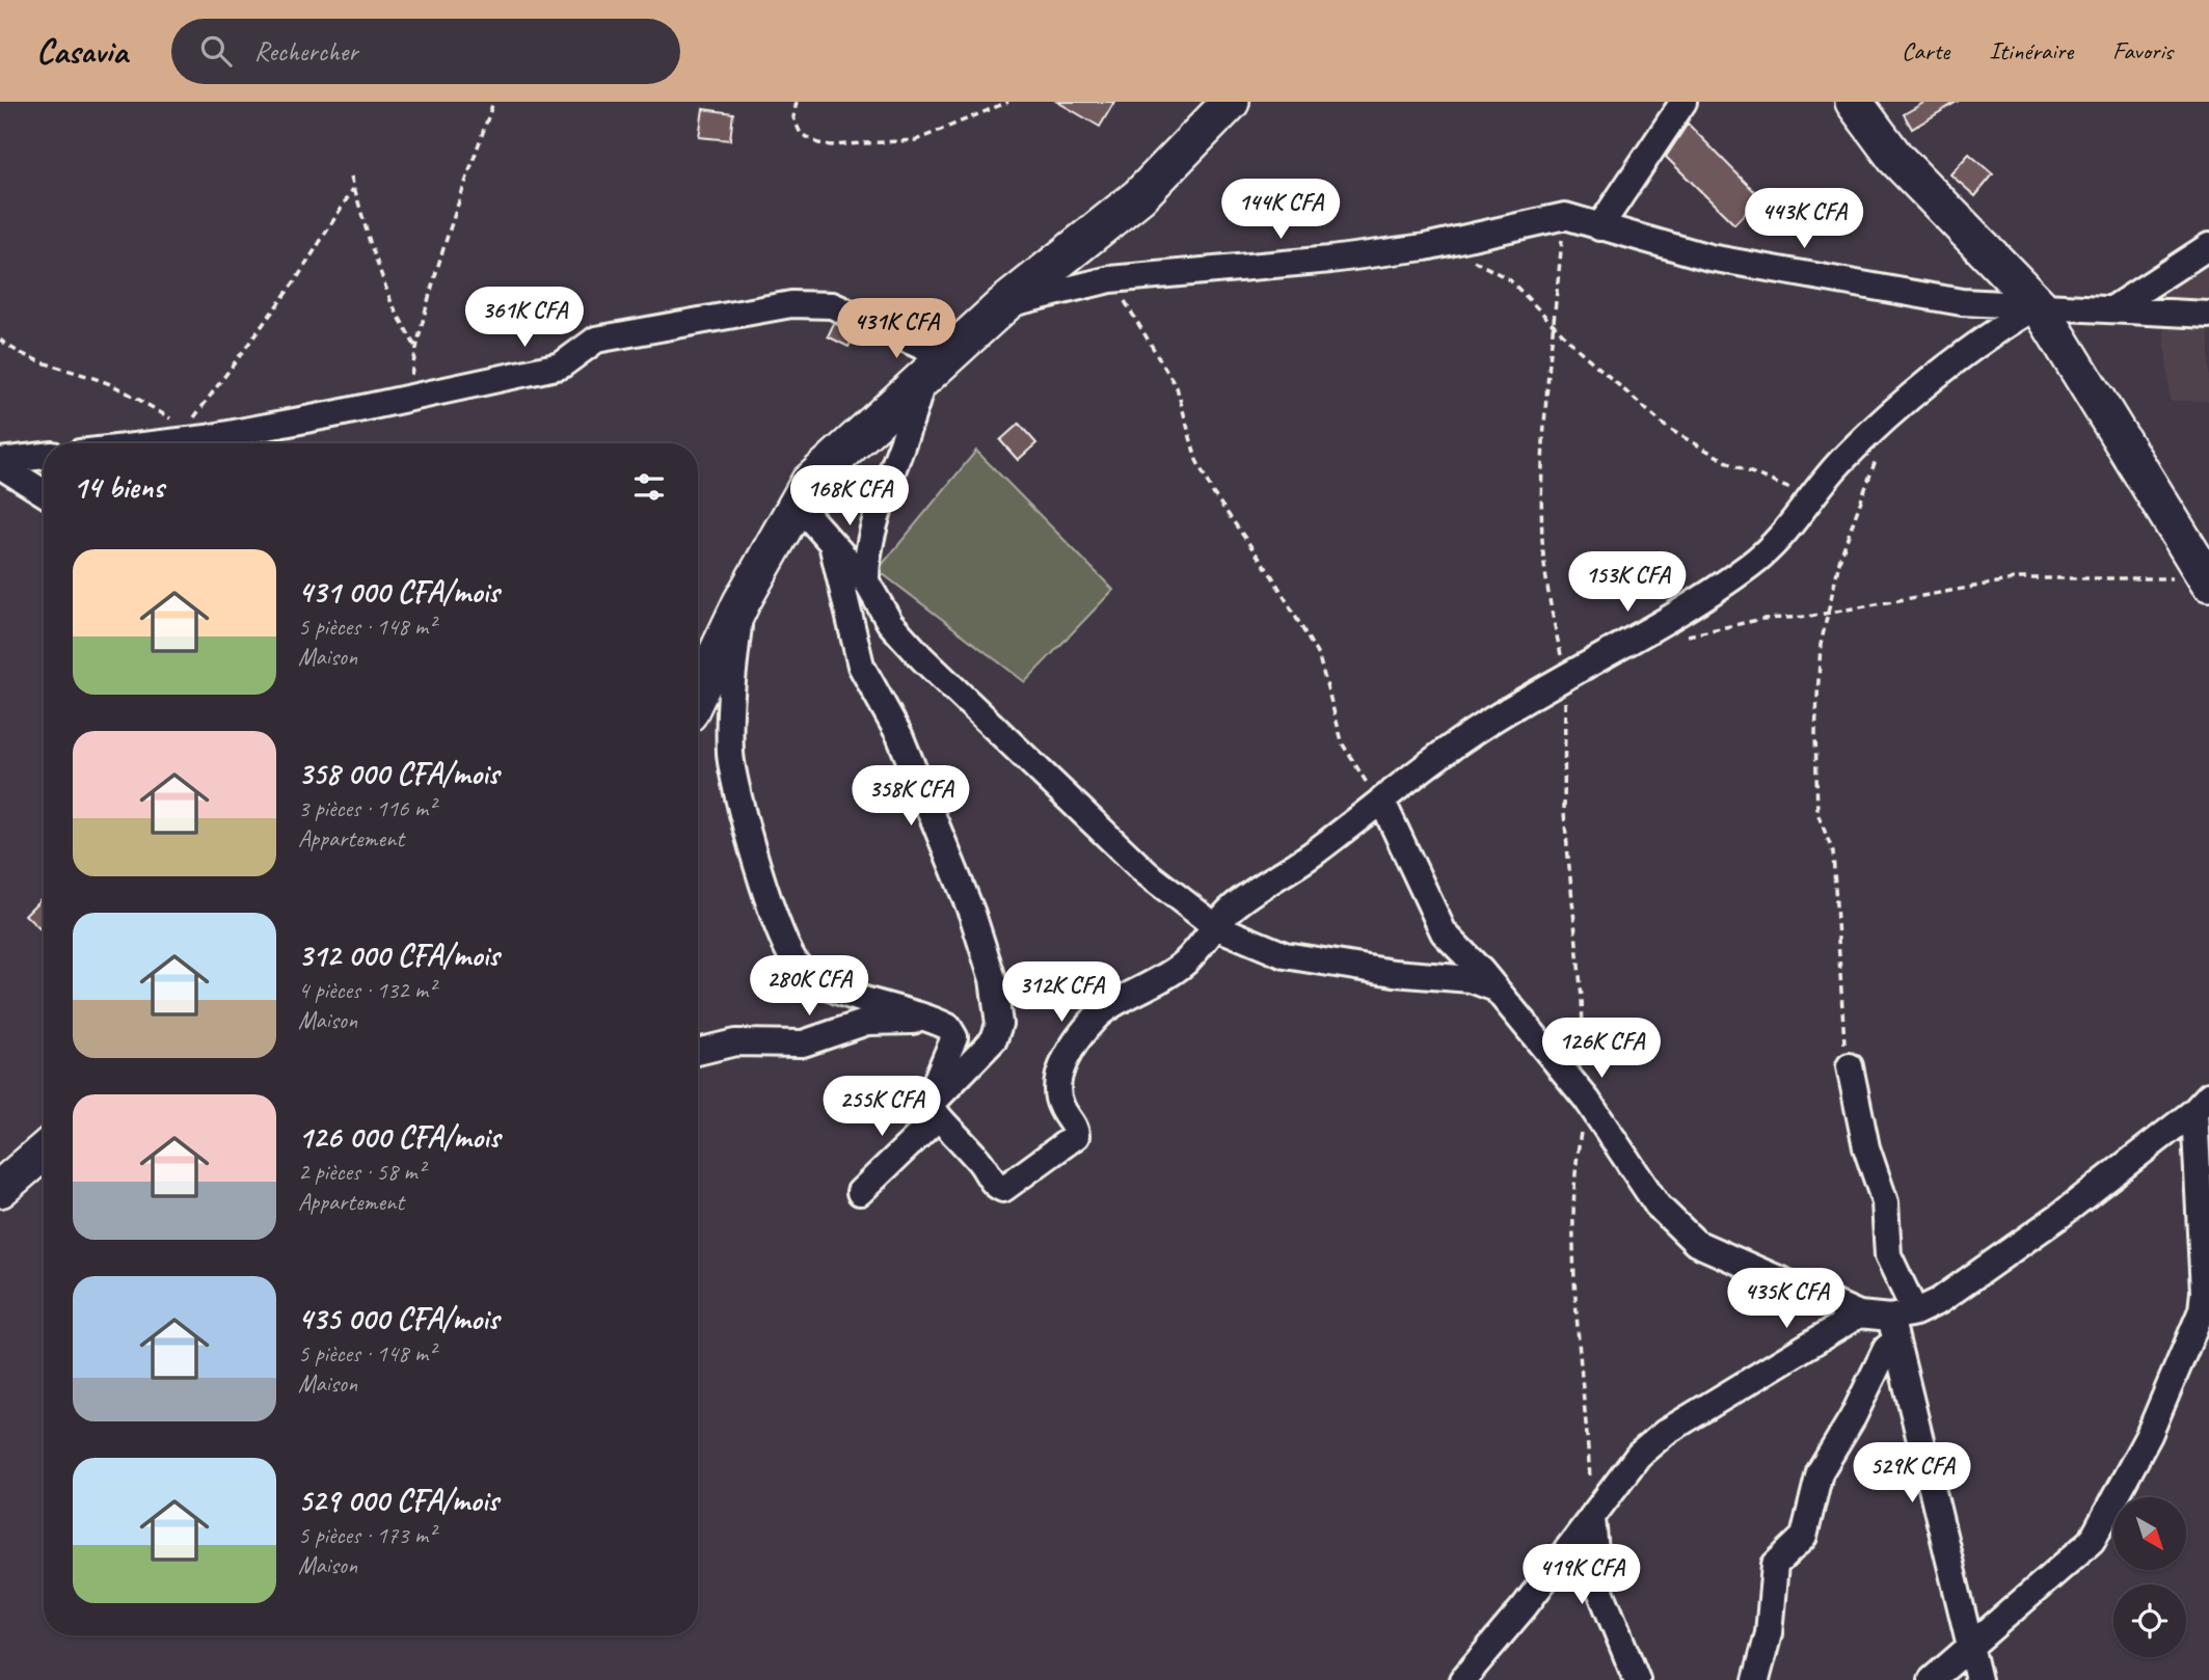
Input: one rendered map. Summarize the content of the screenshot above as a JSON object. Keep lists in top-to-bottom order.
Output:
{
  "north": "bottom right",
  "page": {
    "header": "Casavia",
    "search": "Rechercher",
    "nav": ["Carte", "Itinéraire", "Favoris"],
    "price": [
      "144K CFA",
      "443K CFA",
      "361K CFA",
      "431K CFA",
      "168K CFA",
      "153K CFA",
      "358K CFA",
      "280K CFA",
      "312K CFA",
      "126K CFA",
      "255K CFA",
      "435K CFA",
      "529K CFA",
      "419K CFA"
    ],
    "heading": "14 biens",
    "list": [
      {
        "name": "431 000 CFA/mois",
        "note": "5 pièces · 148 m² · Maison"
      },
      {
        "name": "358 000 CFA/mois",
        "note": "3 pièces · 116 m² · Appartement"
      },
      {
        "name": "312 000 CFA/mois",
        "note": "4 pièces · 132 m² · Maison"
      },
      {
        "name": "126 000 CFA/mois",
        "note": "2 pièces · 58 m² · Appartement"
      },
      {
        "name": "435 000 CFA/mois",
        "note": "5 pièces · 148 m² · Maison"
      },
      {
        "name": "529 000 CFA/mois",
        "note": "5 pièces · 173 m² · Maison"
      }
    ]
  }
}
